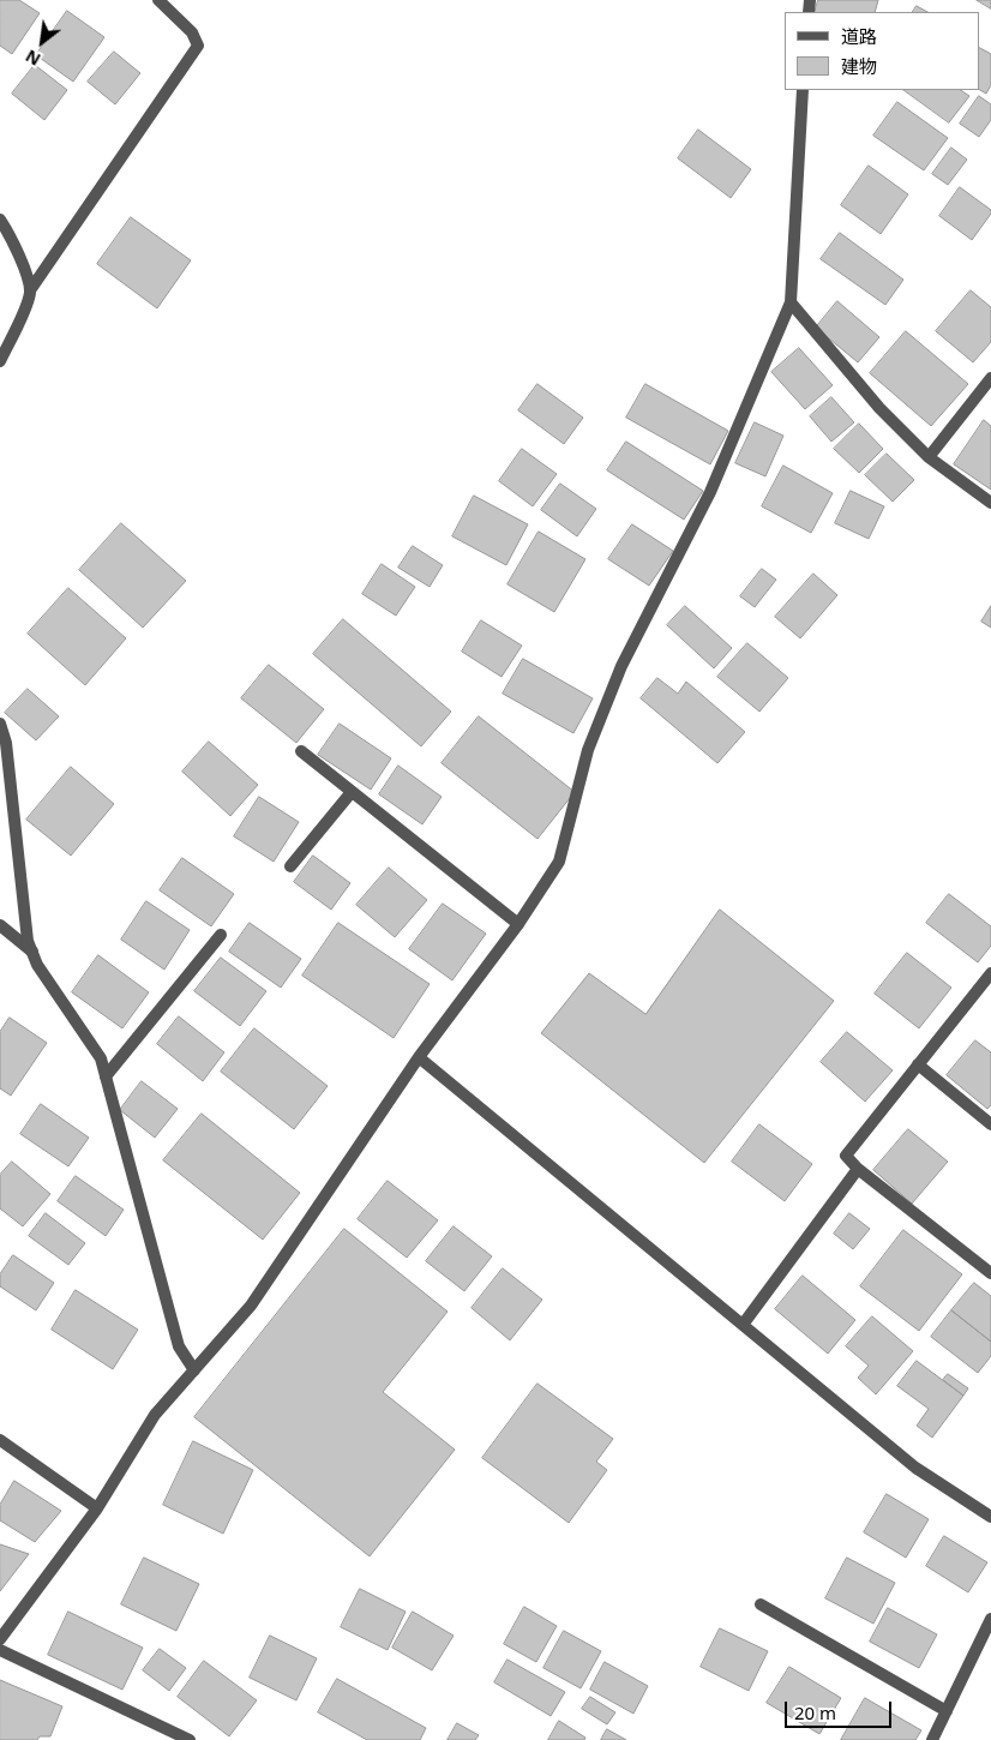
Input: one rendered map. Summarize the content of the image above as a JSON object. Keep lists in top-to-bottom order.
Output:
{
  "legend": ["道路", "建物"],
  "scale_bar": "20 m",
  "north": "bottom left"
}
